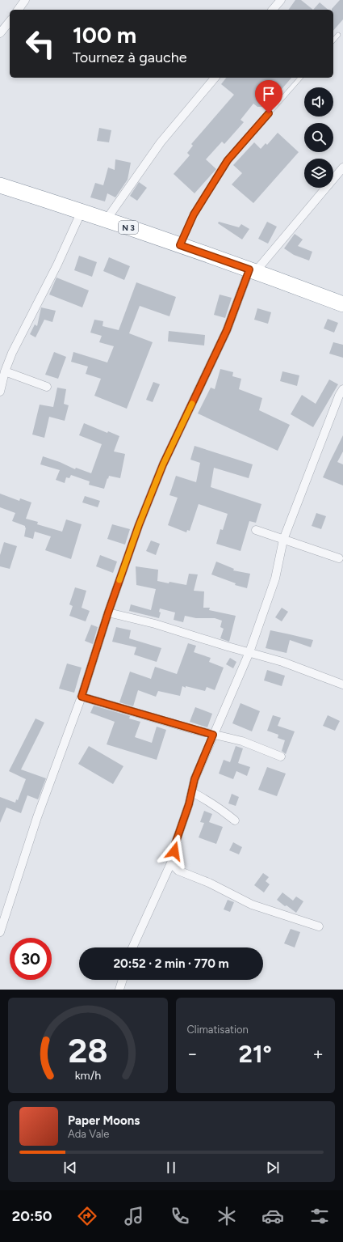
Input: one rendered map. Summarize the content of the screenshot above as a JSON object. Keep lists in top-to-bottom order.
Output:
{
  "streets": {
    "highway": ["N 3"]
  },
  "page": {
    "turn": ["100 m", "Tournez à gauche"],
    "limit": "30",
    "trip": "20:52 · 2 min · 770 m",
    "tile": "Climatisation",
    "heat": ["−", "21°", "+"],
    "song": ["Paper Moons", "Ada Vale"],
    "tabs": "20:50",
    "gauge": ["28", "km/h"]
  }
}
